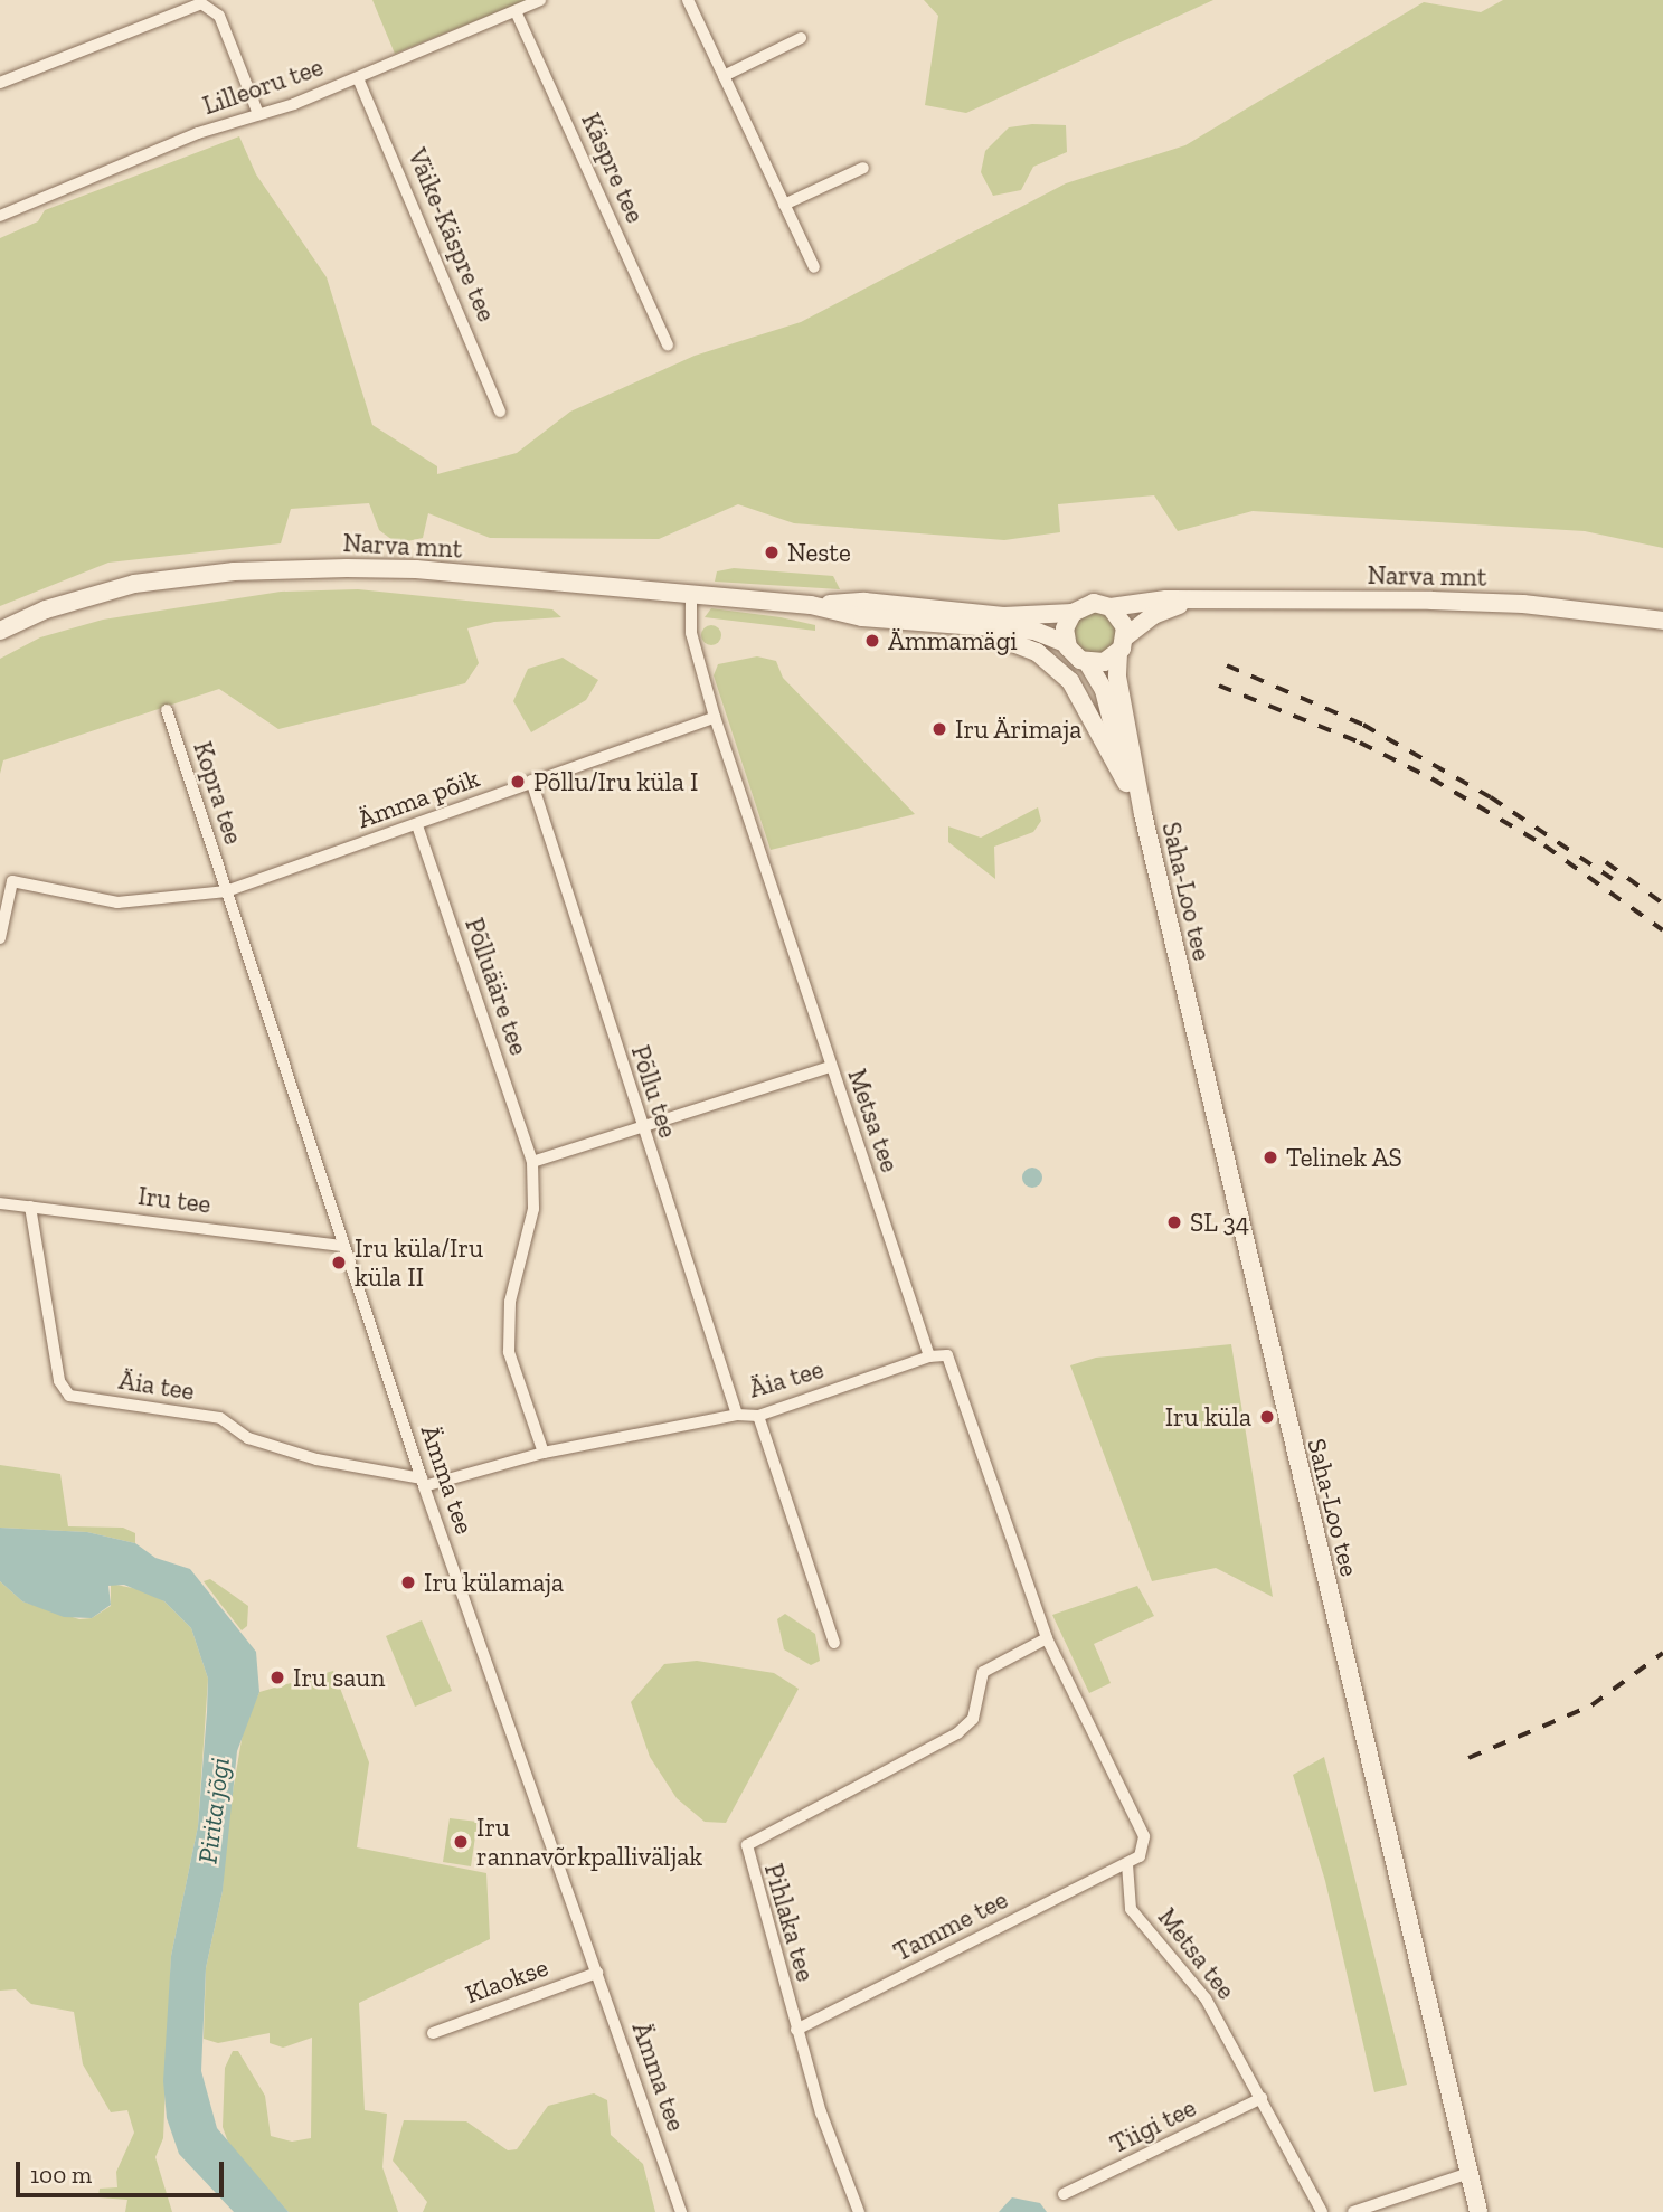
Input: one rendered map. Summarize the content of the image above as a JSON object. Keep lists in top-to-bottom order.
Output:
{
  "streets": {
    "main road": ["Narva mnt", "Saha-Loo tee"],
    "street": [
      "Lilleoru tee",
      "Käspre tee",
      "Väike-Käspre tee",
      "Kopra tee",
      "Ämma põik",
      "Põlluääre tee",
      "Põllu tee",
      "Metsa tee",
      "Iru tee",
      "Äia tee",
      "Ämma tee",
      "Pihlaka tee",
      "Tamme tee",
      "Klaokse",
      "Tiigi tee"
    ]
  },
  "crossings": [
    ["Lilleoru tee", "Käspre tee"],
    ["Lilleoru tee", "Väike-Käspre tee"],
    ["Narva mnt", "Saha-Loo tee"],
    ["Narva mnt", "Metsa tee"],
    ["Kopra tee", "Ämma põik"],
    ["Kopra tee", "Ämma tee"],
    ["Ämma põik", "Põlluääre tee"],
    ["Ämma põik", "Põllu tee"],
    ["Ämma põik", "Metsa tee"],
    ["Ämma põik", "Ämma tee"],
    ["Põlluääre tee", "Äia tee"],
    ["Põllu tee", "Äia tee"],
    ["Metsa tee", "Äia tee"],
    ["Metsa tee", "Pihlaka tee"],
    ["Metsa tee", "Tamme tee"],
    ["Metsa tee", "Tiigi tee"],
    ["Iru tee", "Äia tee"],
    ["Iru tee", "Ämma tee"],
    ["Äia tee", "Ämma tee"],
    ["Ämma tee", "Klaokse"],
    ["Pihlaka tee", "Tamme tee"]
  ],
  "water": ["Pirita jõgi"],
  "places": [
    "Neste",
    "Ämmamägi",
    "Iru Ärimaja",
    "Põllu/Iru küla I",
    "Telinek AS",
    "SL 34",
    "Iru küla/Iru küla II",
    "Iru küla",
    "Iru külamaja",
    "Iru saun",
    "Iru rannavõrkpalliväljak"
  ],
  "scale_bar": "100 m"
}
